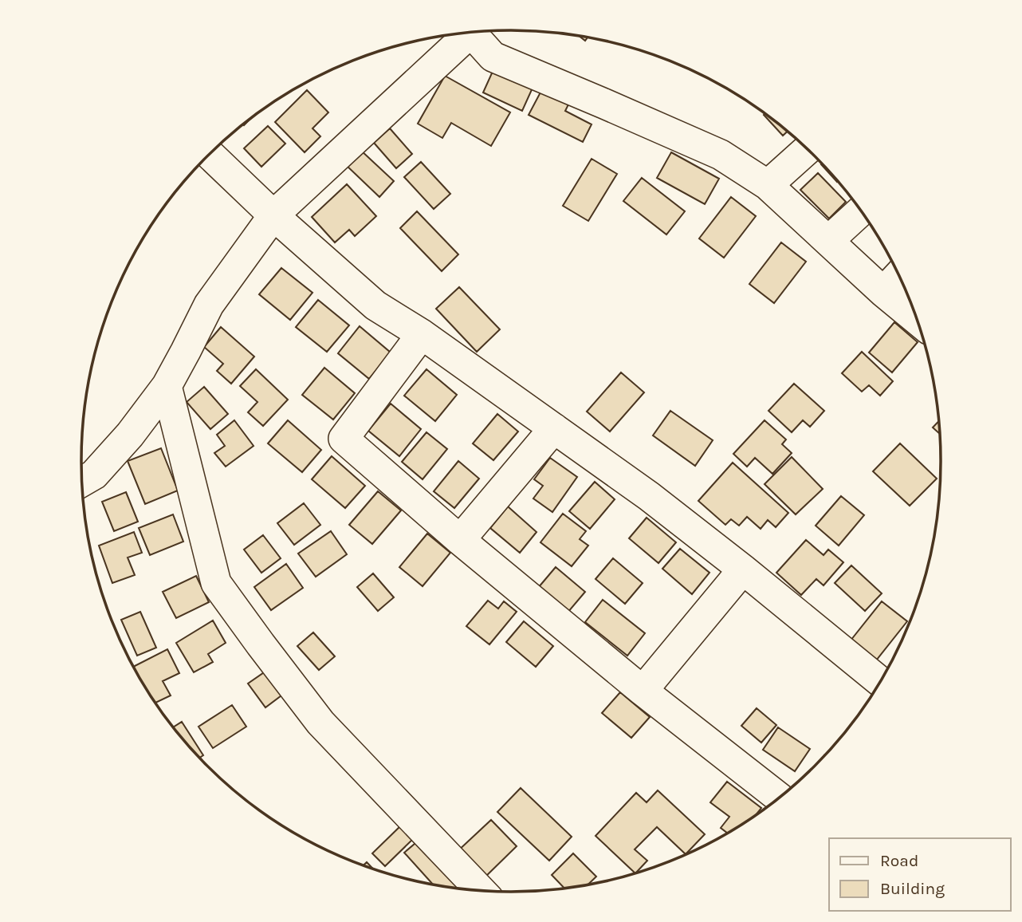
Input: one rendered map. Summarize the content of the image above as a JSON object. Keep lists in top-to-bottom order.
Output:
{
  "legend": ["Road", "Building"]
}
